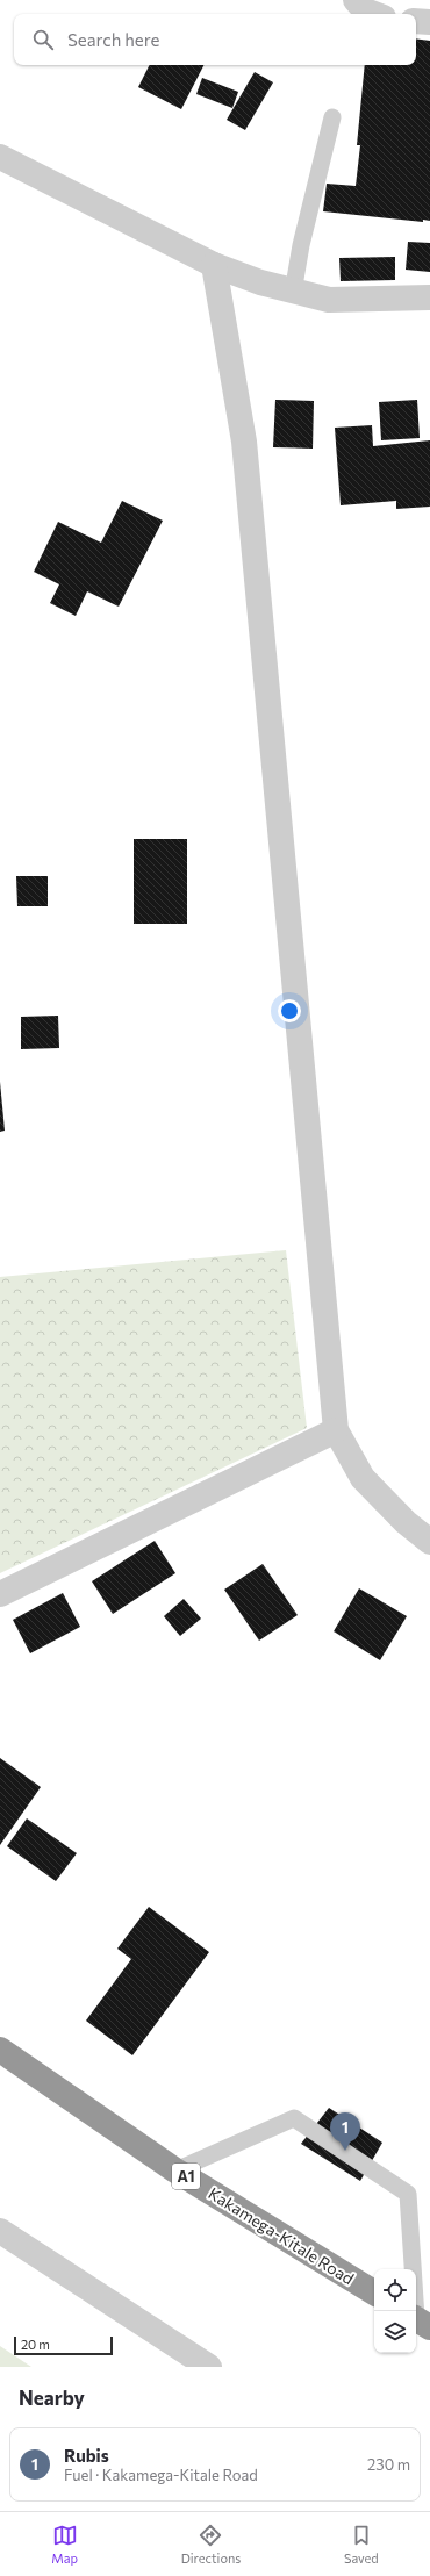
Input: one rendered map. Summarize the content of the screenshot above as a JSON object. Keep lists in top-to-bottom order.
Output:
{
  "streets": {
    "highway": ["A1", "Kakamega-Kitale Road"]
  },
  "scale_bar": "20 m",
  "page": {
    "search": "Search here",
    "pins": "1",
    "scale": "20 m",
    "heading": "Nearby",
    "list": [
      {
        "mark": "1",
        "name": "Rubis",
        "note": "Fuel · Kakamega-Kitale Road",
        "value": "230 m"
      }
    ],
    "nav": ["Map", "Directions", "Saved"]
  }
}
